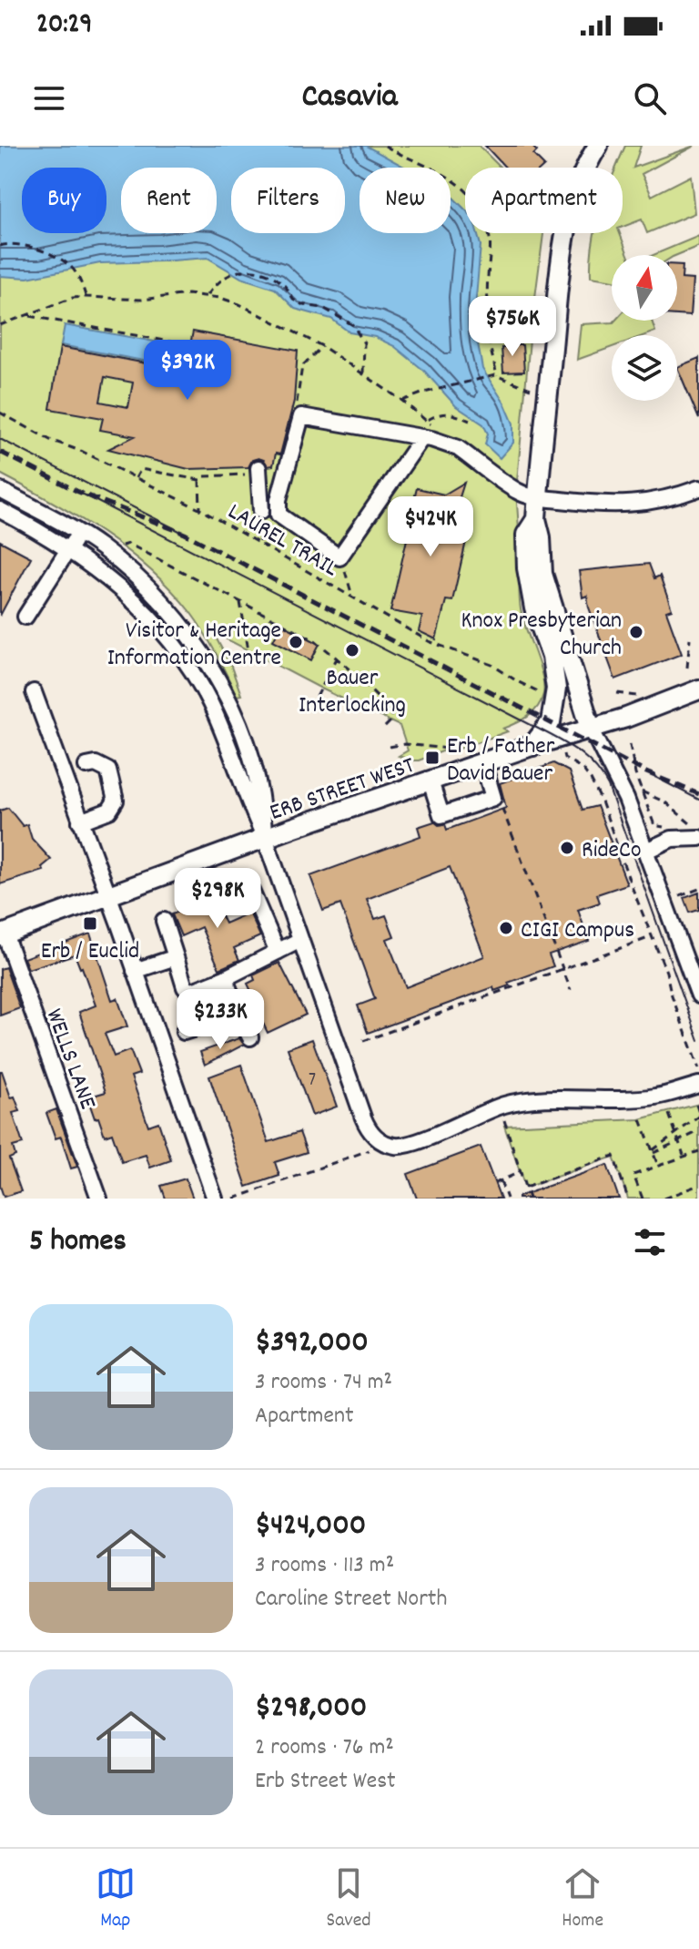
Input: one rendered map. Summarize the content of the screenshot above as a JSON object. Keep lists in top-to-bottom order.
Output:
{
  "streets": {
    "main road": ["ERB STREET WEST"],
    "street": ["WELLS LANE"],
    "path": ["LAUREL TRAIL"]
  },
  "crossings": [
    ["ERB STREET WEST", "WELLS LANE"]
  ],
  "places": {
    "other": [
      "Knox Presbyterian Church",
      "Visitor & Heritage Information Centre",
      "Bauer Interlocking",
      "RideCo",
      "CIGI Campus"
    ],
    "transit": ["Erb / Father David Bauer", "Erb / Euclid"]
  },
  "house_numbers": ["7"],
  "north": "top",
  "page": {
    "status": "20:29",
    "header": "Casavia",
    "chip": [
      "Buy",
      "Rent",
      "Filters",
      "New",
      "Apartment"
    ],
    "price": [
      "$756K",
      "$392K",
      "$424K",
      "$298K",
      "$233K"
    ],
    "heading": "5 homes",
    "list": [
      {
        "name": "$392,000",
        "note": "3 rooms · 74 m² · Apartment"
      },
      {
        "name": "$424,000",
        "note": "3 rooms · 113 m² · Caroline Street North"
      },
      {
        "name": "$298,000",
        "note": "2 rooms · 76 m² · Erb Street West"
      }
    ],
    "tabs": ["Map", "Saved", "Home"]
  }
}
